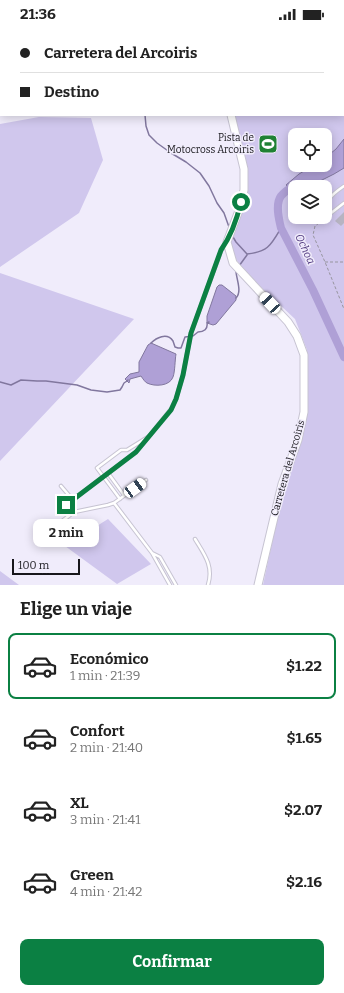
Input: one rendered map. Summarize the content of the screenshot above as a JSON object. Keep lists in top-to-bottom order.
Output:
{
  "streets": {
    "street": ["Carretera del Arcoiris"]
  },
  "water": ["Ochoa"],
  "places": {
    "sports": ["Pista de Motocross Arcoiris"]
  },
  "scale_bar": "100 m",
  "page": {
    "status": "21:36",
    "banner": ["Carretera del Arcoiris", "Destino"],
    "bubble": "2 min",
    "scale": "100 m",
    "heading": "Elige un viaje",
    "list": [
      {
        "name": "Económico",
        "note": "1 min · 21:39",
        "value": "$1.22"
      },
      {
        "name": "Confort",
        "note": "2 min · 21:40",
        "value": "$1.65"
      },
      {
        "name": "XL",
        "note": "3 min · 21:41",
        "value": "$2.07"
      },
      {
        "name": "Green",
        "note": "4 min · 21:42",
        "value": "$2.16"
      }
    ],
    "buttons": "Confirmar"
  }
}
